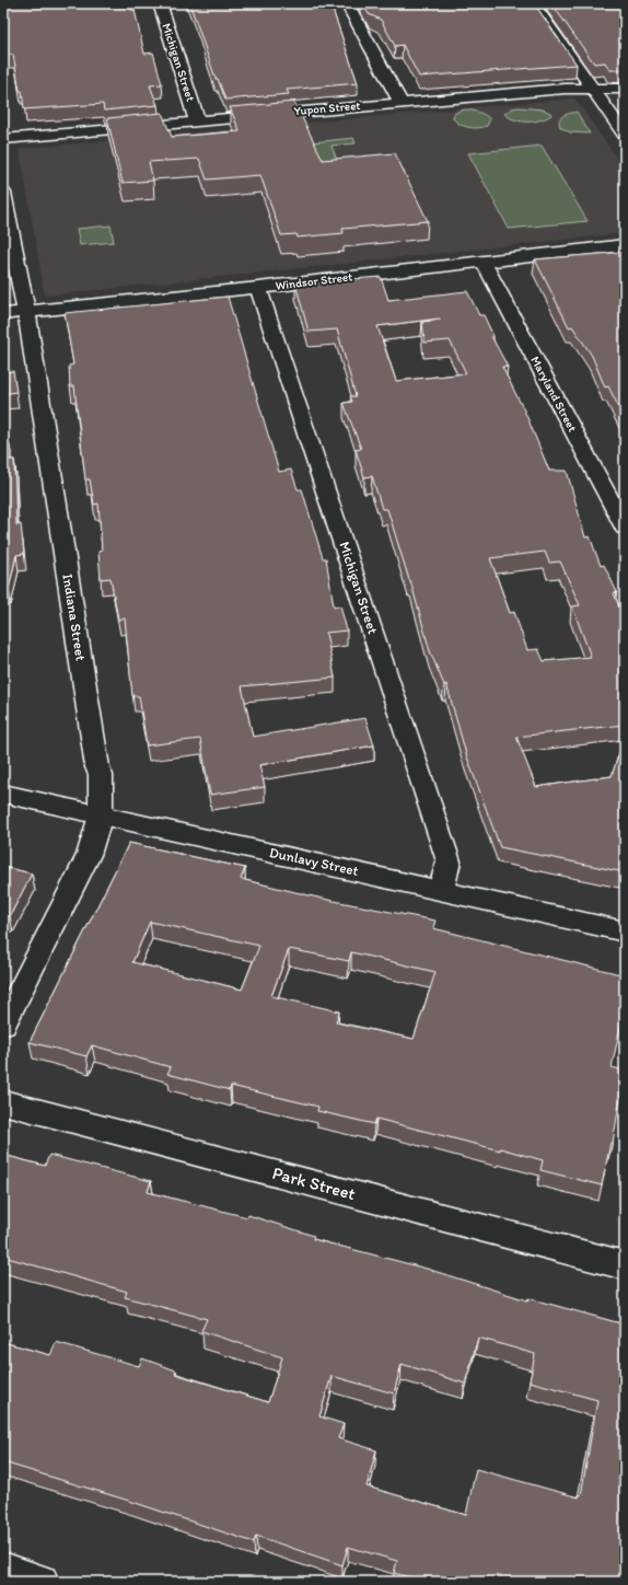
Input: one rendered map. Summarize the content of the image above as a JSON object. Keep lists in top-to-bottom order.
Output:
{
  "streets": {
    "street": [
      "Michigan Street",
      "Yupon Street",
      "Windsor Street",
      "Maryland Street",
      "Indiana Street",
      "Dunlavy Street",
      "Park Street"
    ]
  },
  "crossings": [
    ["Michigan Street", "Yupon Street"],
    ["Michigan Street", "Windsor Street"],
    ["Michigan Street", "Dunlavy Street"],
    ["Windsor Street", "Maryland Street"],
    ["Windsor Street", "Indiana Street"],
    ["Indiana Street", "Dunlavy Street"]
  ]
}
